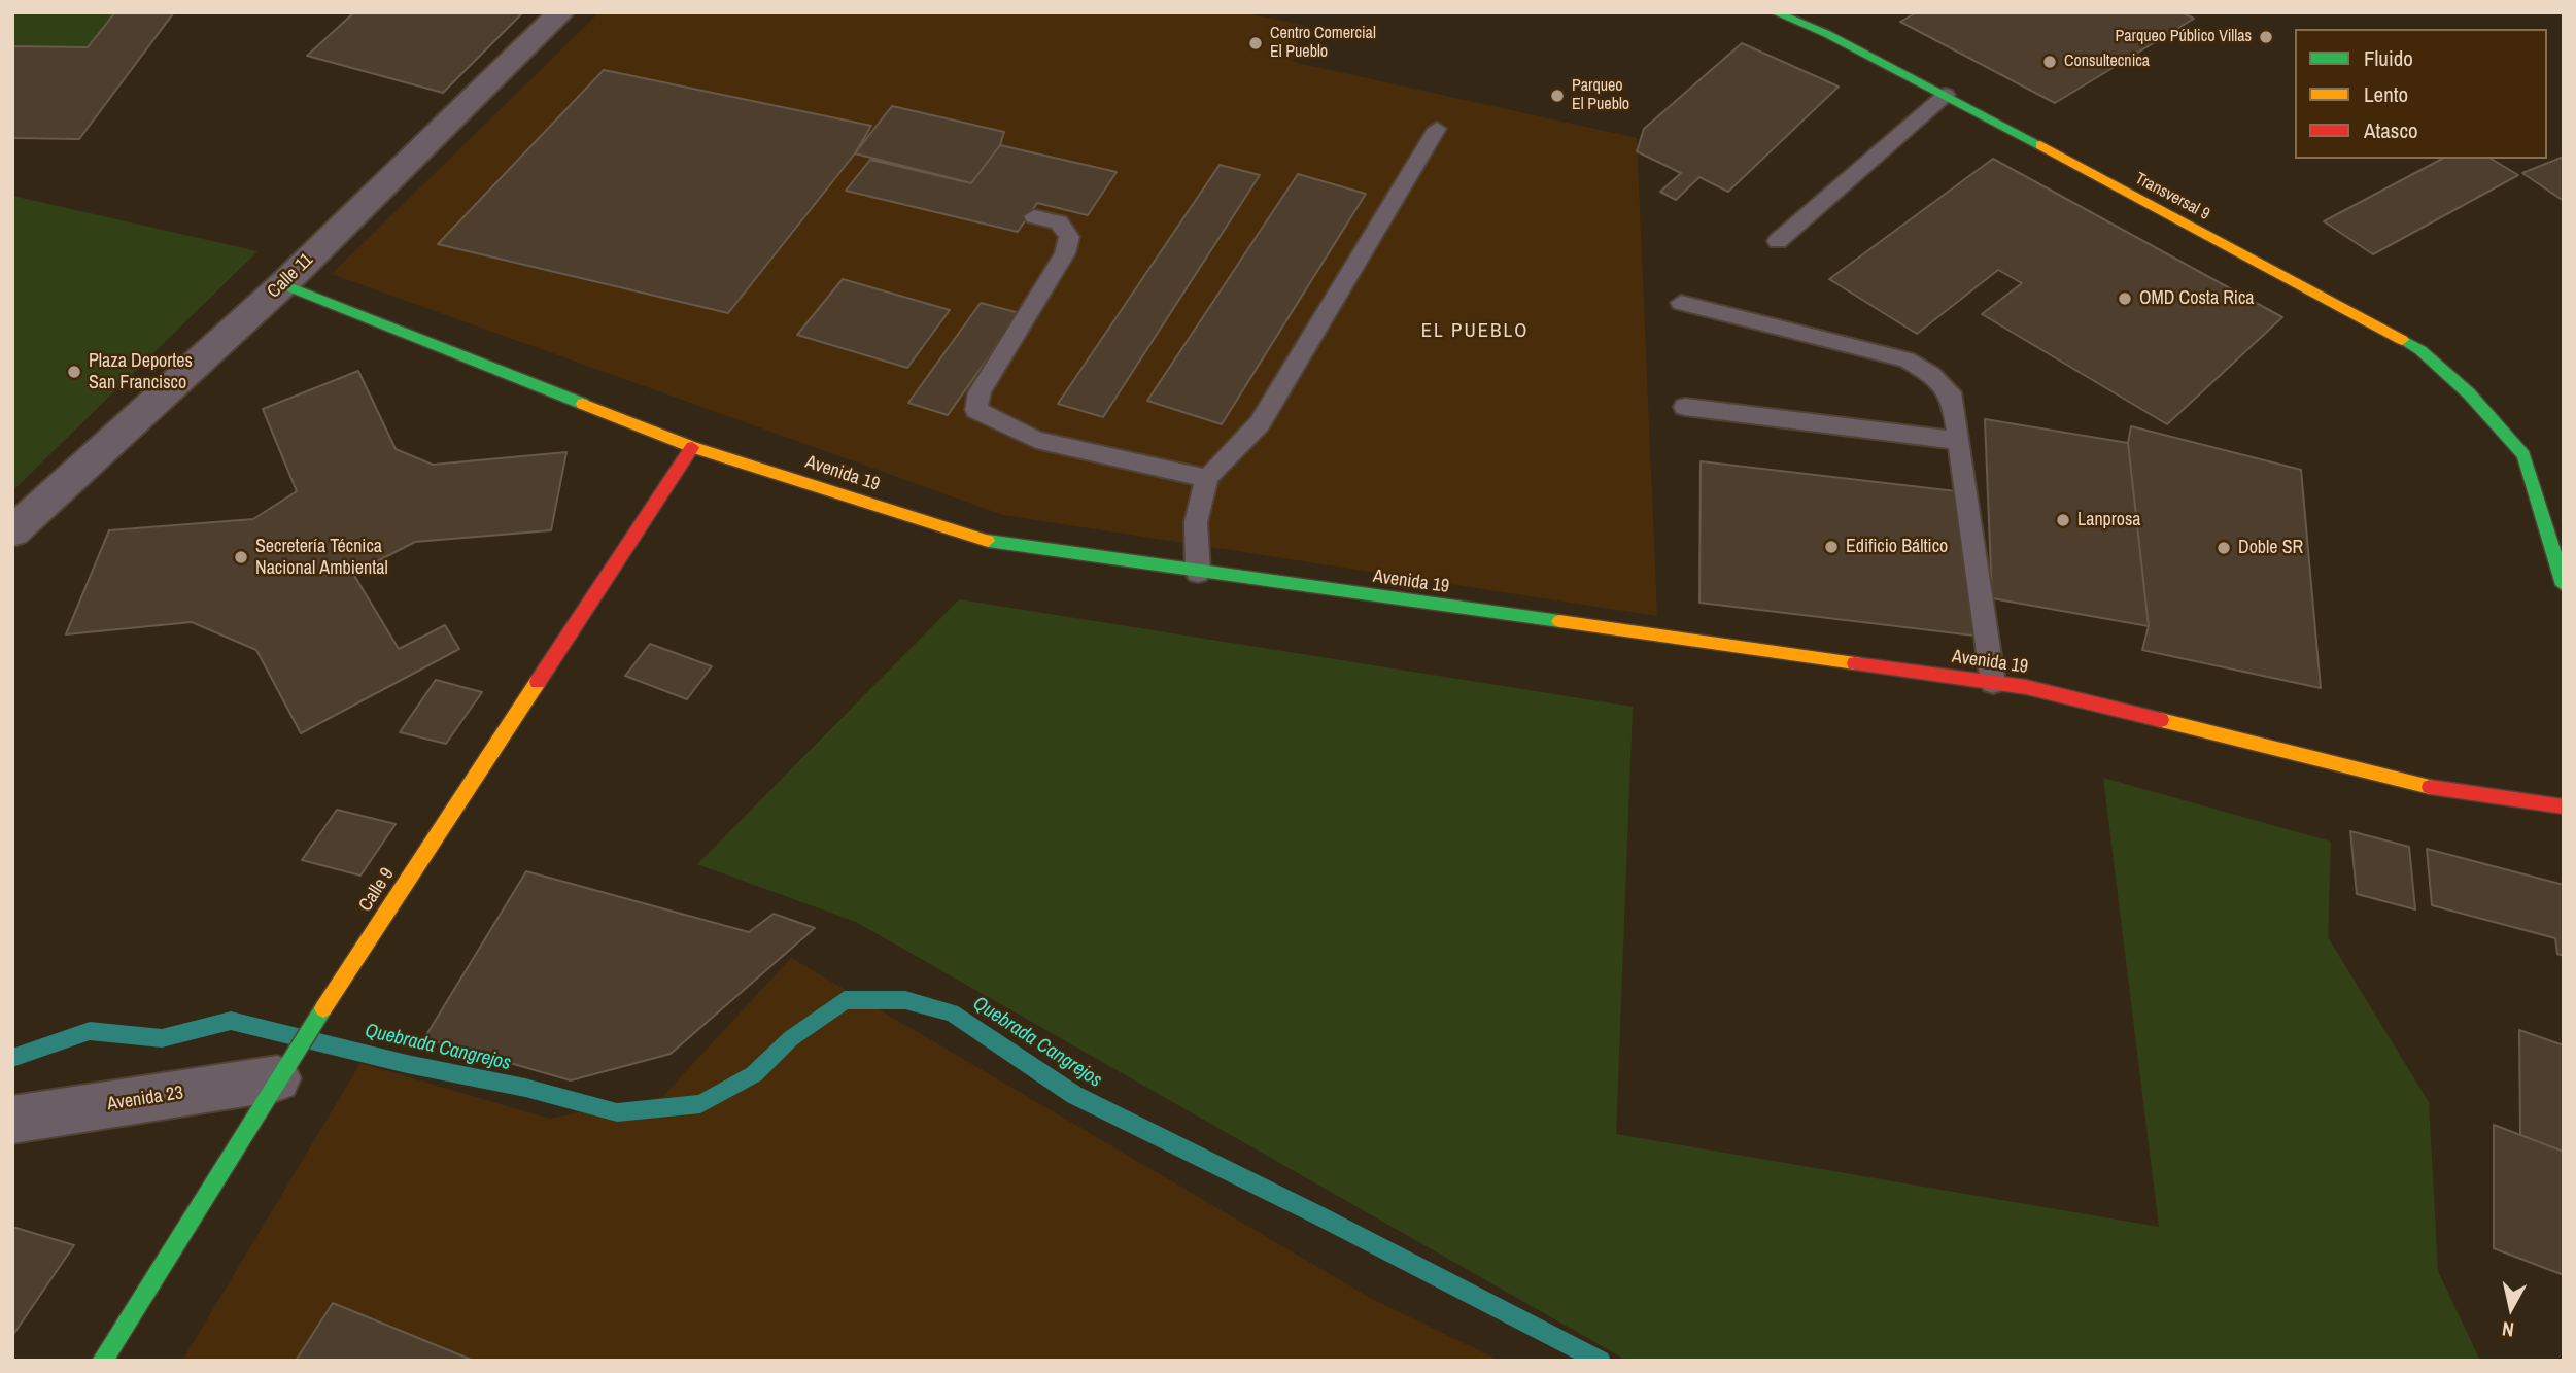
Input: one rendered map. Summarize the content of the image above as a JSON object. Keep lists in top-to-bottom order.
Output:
{
  "streets": {
    "street": [
      "Transversal 9",
      "Calle 11",
      "Avenida 19",
      "Calle 9",
      "Avenida 23"
    ]
  },
  "crossings": [
    ["Calle 11", "Avenida 19"],
    ["Avenida 19", "Calle 9"],
    ["Calle 9", "Avenida 23"]
  ],
  "districts": ["EL PUEBLO"],
  "water": ["Quebrada Cangrejos"],
  "places": [
    "Parqueo Público Villas",
    "Centro Comercial El Pueblo",
    "Consultecnica",
    "Parqueo El Pueblo",
    "OMD Costa Rica",
    "Plaza Deportes San Francisco",
    "Lanprosa",
    "Edificio Báltico",
    "Doble SR",
    "Secretería Técnica Nacional Ambiental"
  ],
  "legend": ["Fluido", "Lento", "Atasco"],
  "north": "bottom"
}
